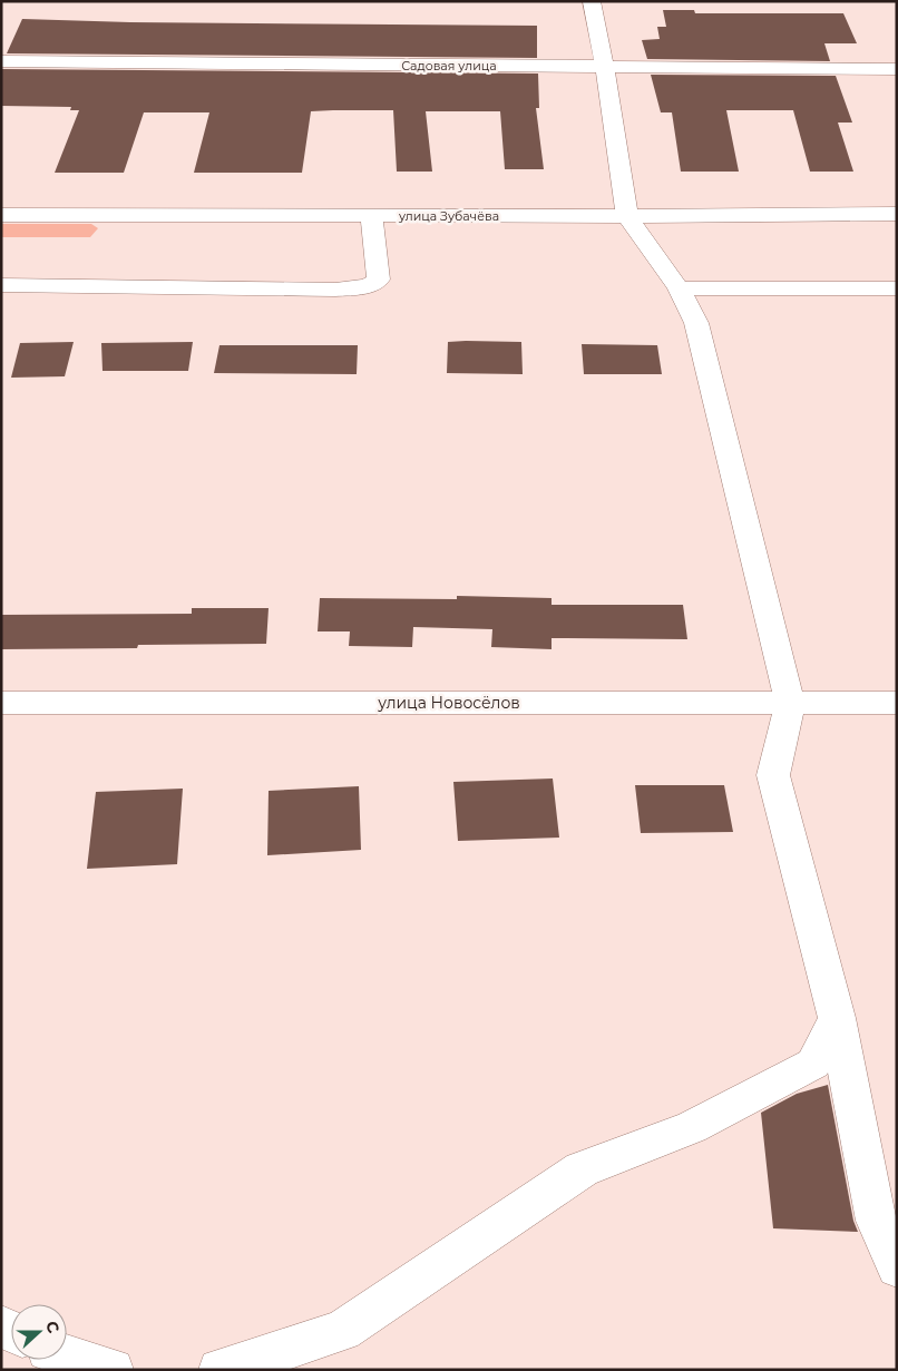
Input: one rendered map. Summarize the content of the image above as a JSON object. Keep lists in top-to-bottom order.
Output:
{
  "streets": {
    "street": ["Садовая улица", "улица Зубачёва", "улица Новосёлов"]
  },
  "north": "right"
}
